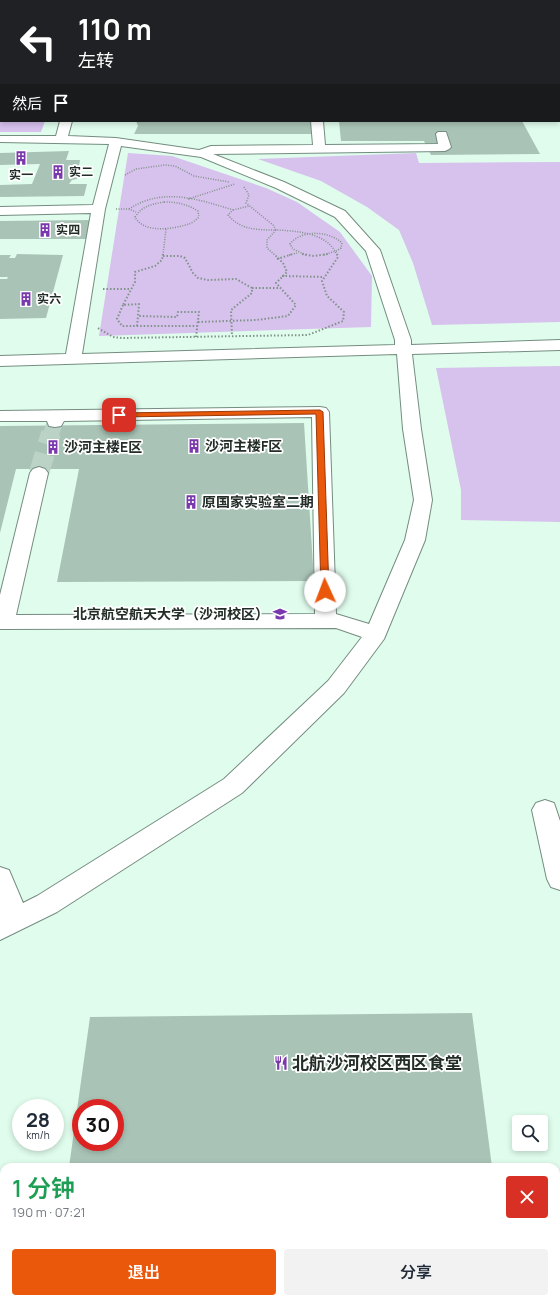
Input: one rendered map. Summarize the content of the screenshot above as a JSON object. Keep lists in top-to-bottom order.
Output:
{
  "places": {
    "building": [
      "实一",
      "实二",
      "实四",
      "实六",
      "沙河主楼F区",
      "沙河主楼E区",
      "原国家实验室二期"
    ],
    "school or university": ["北京航空航天大学（沙河校区）"],
    "restaurant": ["北航沙河校区西区食堂"]
  },
  "page": {
    "turn": ["110 m", "左转"],
    "then": "然后",
    "speed": "28 km/h",
    "limit": "30",
    "heading": ["1 分钟", "190 m · 07:21"],
    "buttons": ["退出", "分享"]
  }
}
